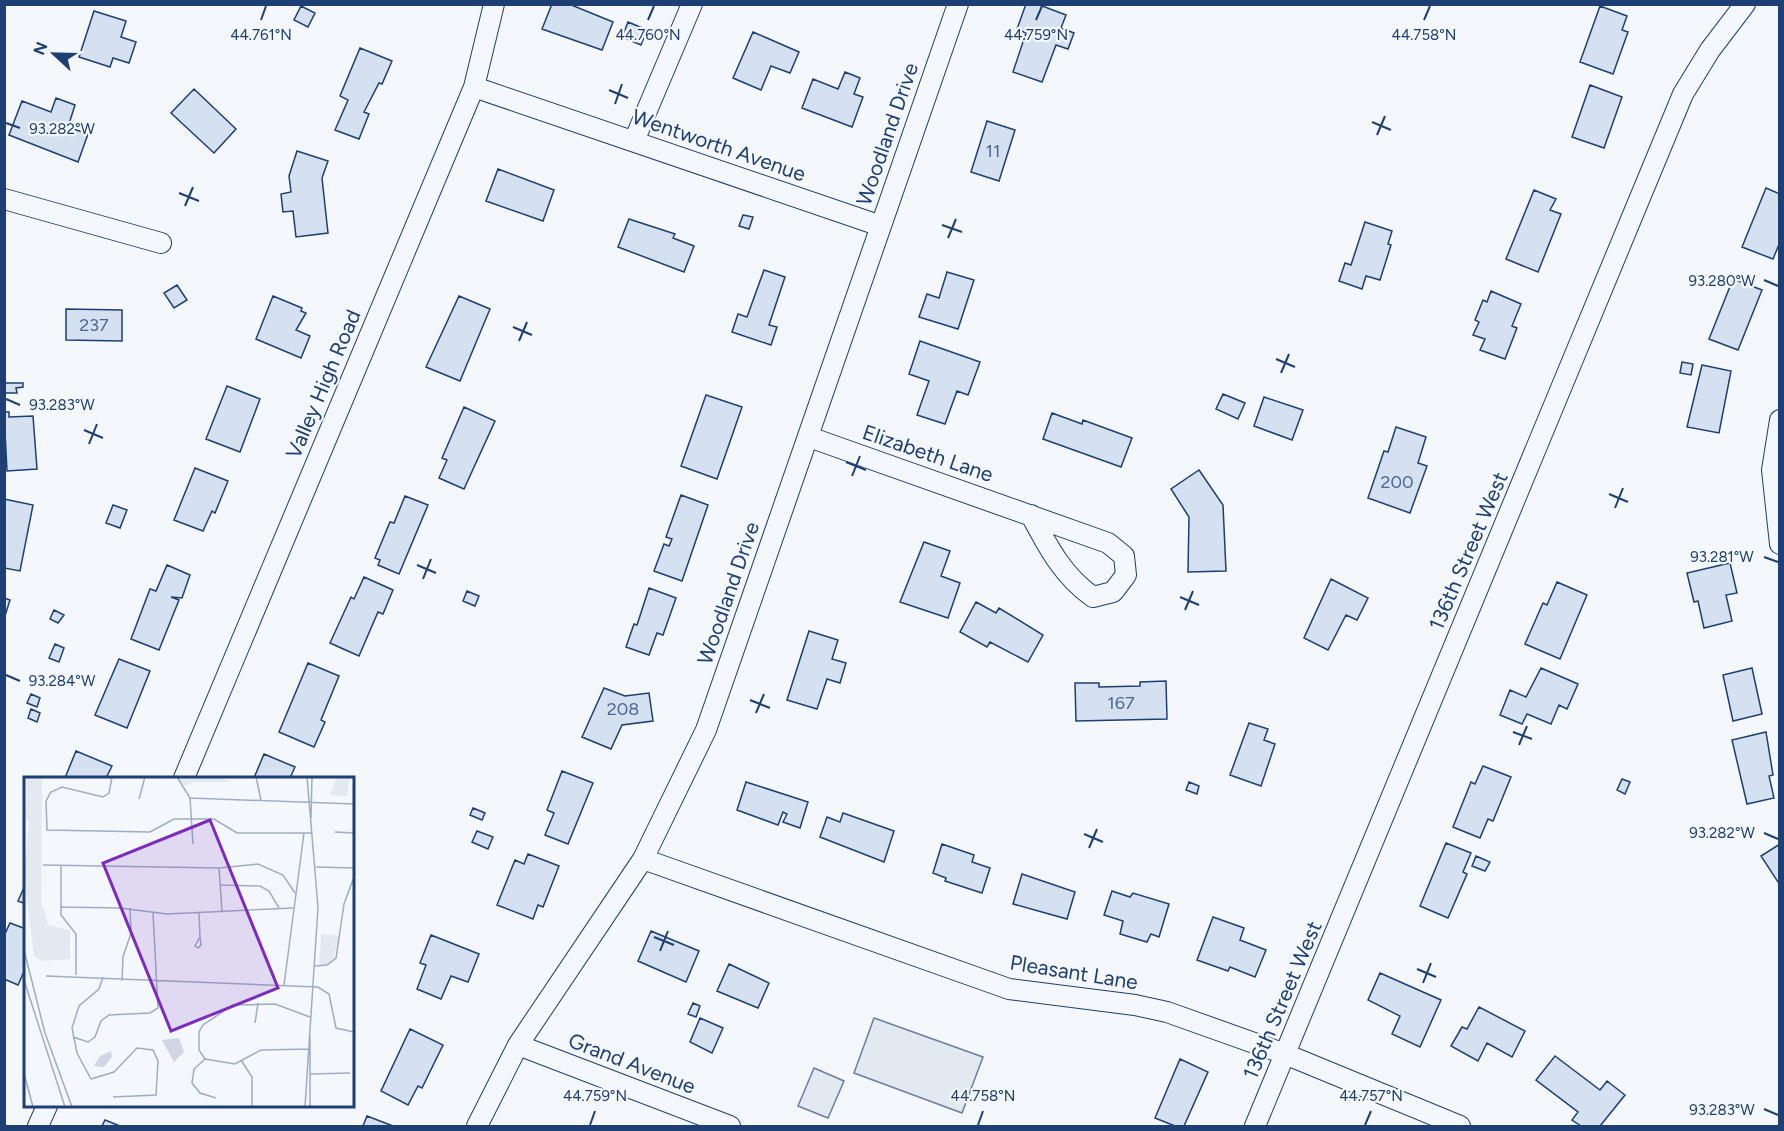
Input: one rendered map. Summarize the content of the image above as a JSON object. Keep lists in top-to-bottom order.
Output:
{
  "streets": {
    "street": [
      "Woodland Drive",
      "Wentworth Avenue",
      "Valley High Road",
      "Elizabeth Lane",
      "136th Street West",
      "Pleasant Lane",
      "Grand Avenue"
    ]
  },
  "crossings": [
    ["Woodland Drive", "Wentworth Avenue"],
    ["Woodland Drive", "Elizabeth Lane"],
    ["Woodland Drive", "Pleasant Lane"],
    ["Woodland Drive", "Grand Avenue"],
    ["Wentworth Avenue", "Valley High Road"],
    ["136th Street West", "Pleasant Lane"]
  ],
  "house_numbers": [
    "11",
    "237",
    "200",
    "167",
    "208"
  ],
  "north": "left",
  "coordinates": [
    "44.760°N",
    "44.759°N",
    "44.758°N",
    "44.761°N",
    "93.282°W",
    "93.280°W",
    "93.283°W",
    "93.281°W",
    "93.284°W",
    "44.757°N"
  ]
}
